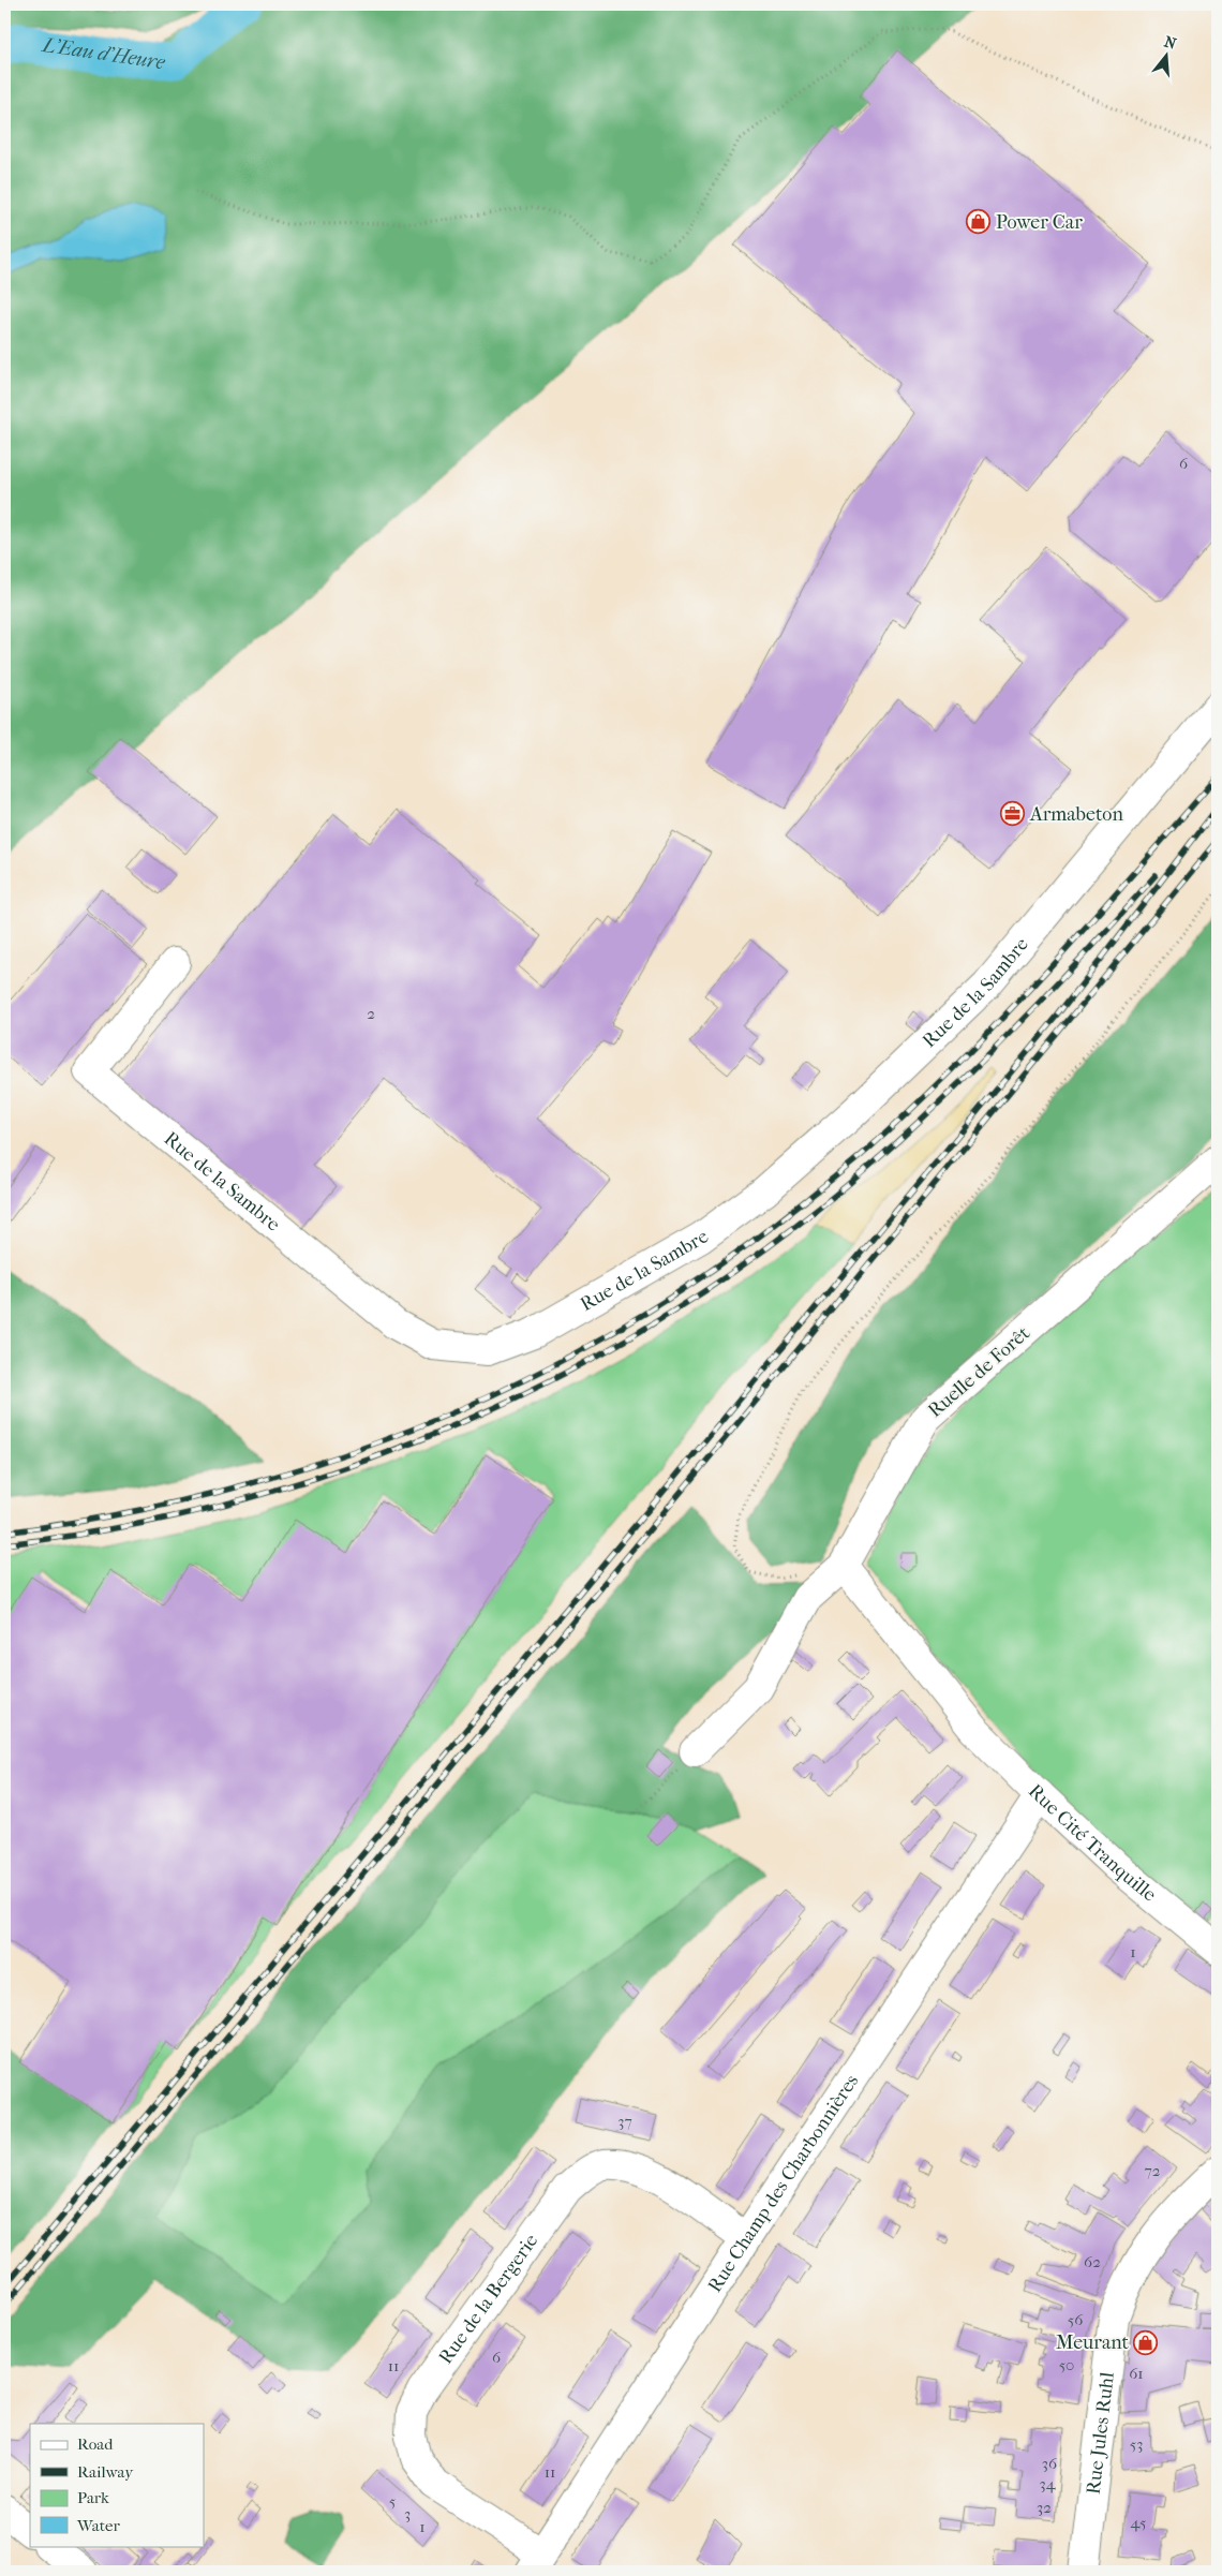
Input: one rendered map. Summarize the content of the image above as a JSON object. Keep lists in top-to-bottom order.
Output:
{
  "streets": {
    "street": [
      "Rue de la Sambre",
      "Ruelle de Forêt",
      "Rue Cité Tranquille",
      "Rue Champ des Charbonnières",
      "Rue de la Bergerie",
      "Rue Jules Ruhl"
    ]
  },
  "crossings": [
    ["Ruelle de Forêt", "Rue Cité Tranquille"],
    ["Rue Cité Tranquille", "Rue Champ des Charbonnières"],
    ["Rue Champ des Charbonnières", "Rue de la Bergerie"]
  ],
  "water": ["L'Eau d'Heure"],
  "places": {
    "shop": ["Power Car", "Meurant"],
    "office": ["Armabeton"]
  },
  "house_numbers": [
    "6",
    "2",
    "1",
    "37",
    "72",
    "62",
    "56",
    "6",
    "50",
    "11",
    "61",
    "53",
    "36",
    "11",
    "34",
    "5",
    "32",
    "3",
    "45",
    "1"
  ],
  "legend": [
    "Road",
    "Railway",
    "Park",
    "Water"
  ],
  "north": "top"
}
